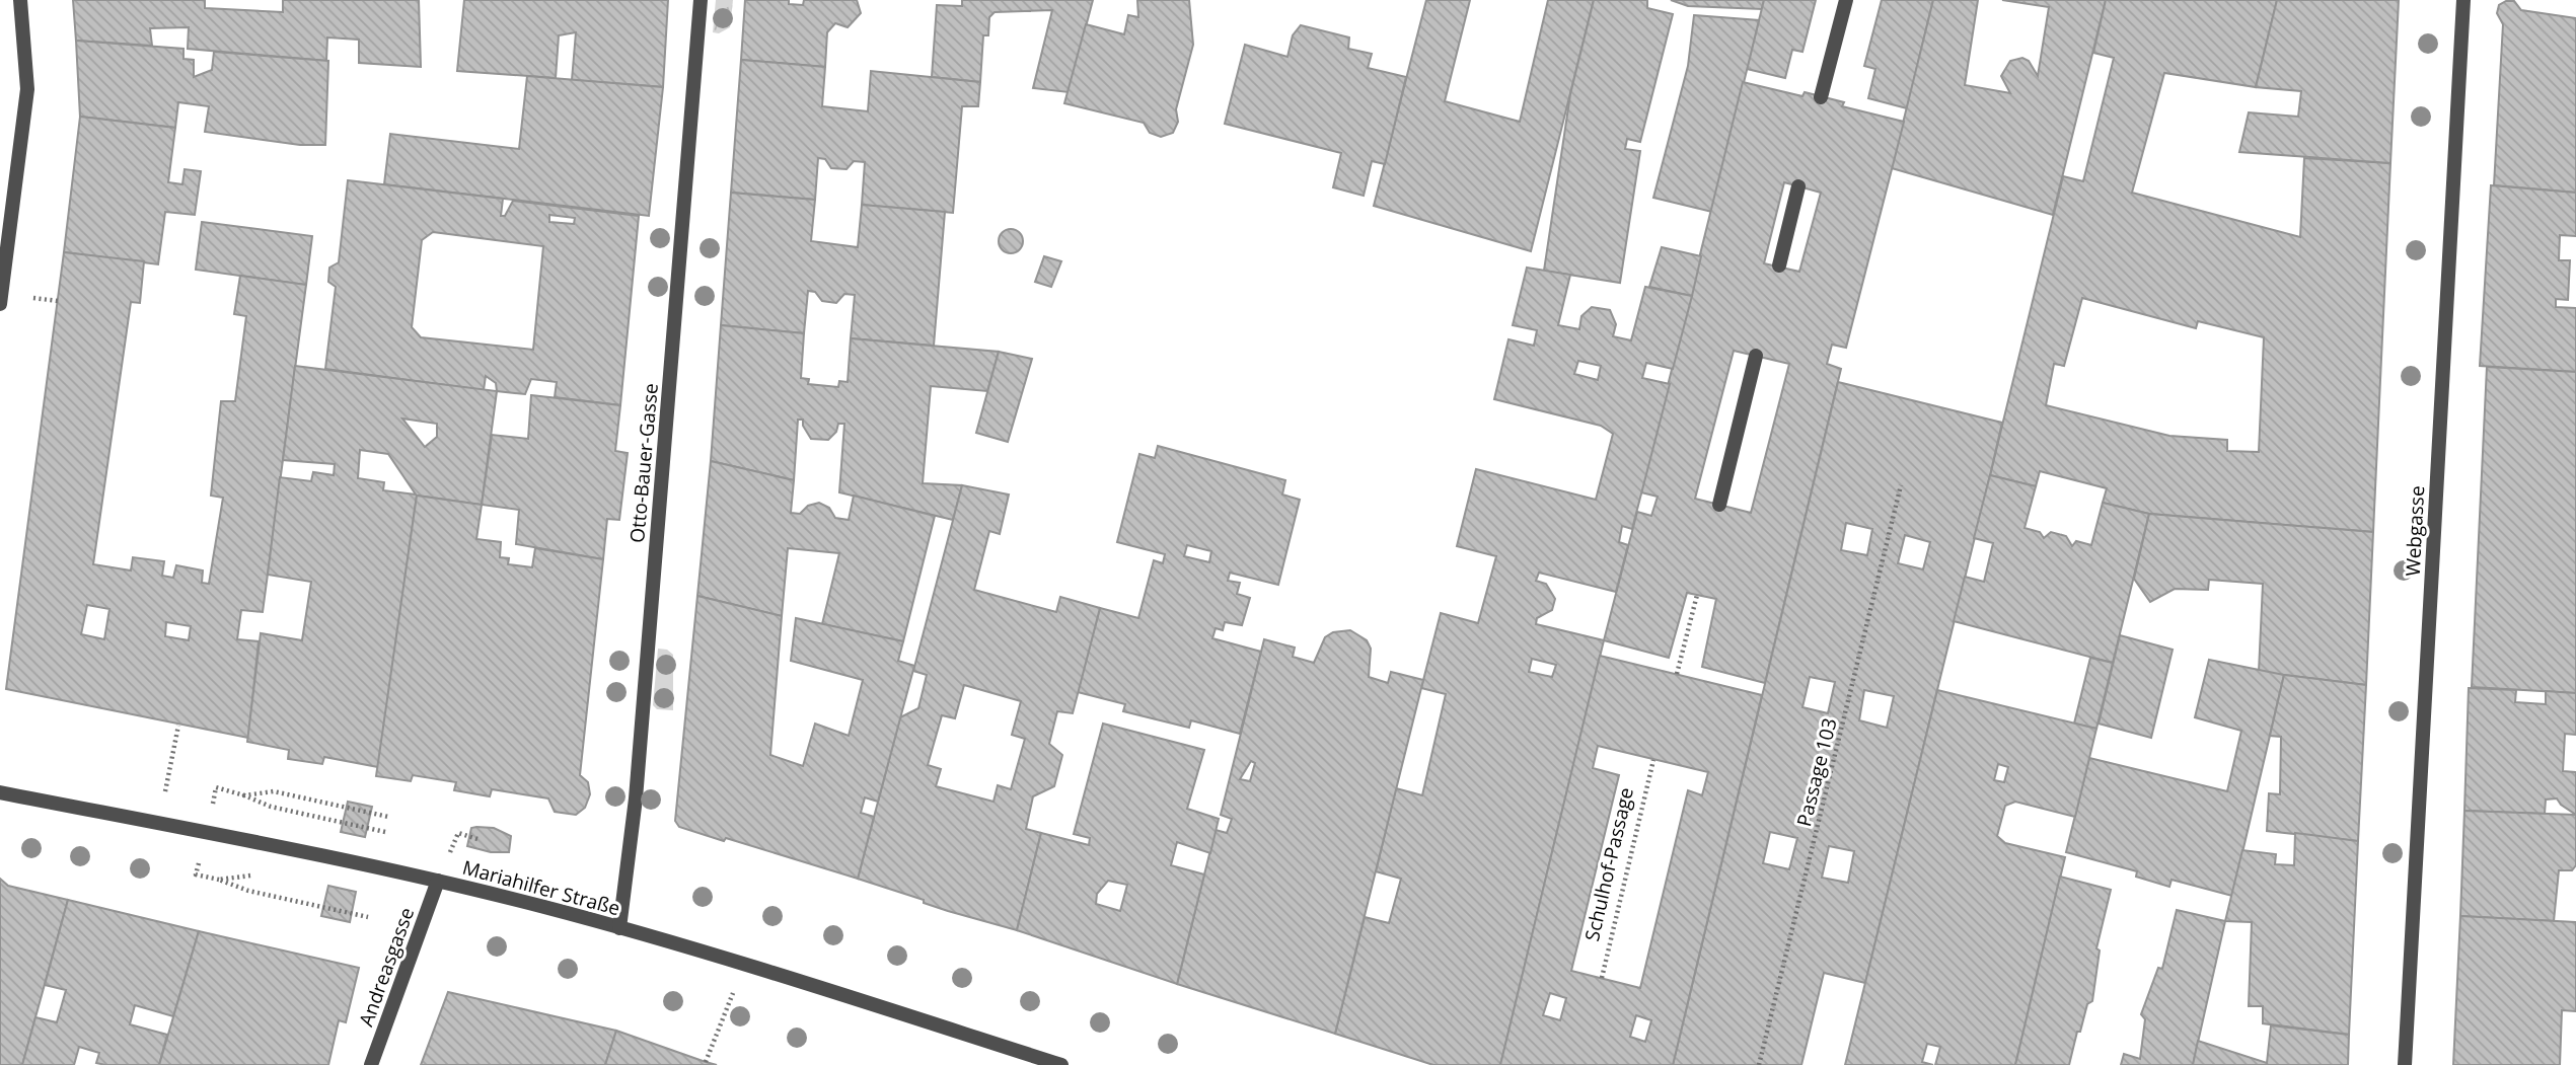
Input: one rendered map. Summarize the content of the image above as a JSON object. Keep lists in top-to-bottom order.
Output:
{
  "streets": {
    "street": [
      "Otto-Bauer-Gasse",
      "Webgasse",
      "Mariahilfer Straße",
      "Andreasgasse"
    ],
    "path": ["Passage 103", "Schulhof-Passage"]
  },
  "crossings": [
    ["Otto-Bauer-Gasse", "Mariahilfer Straße"],
    ["Mariahilfer Straße", "Andreasgasse"]
  ]
}
